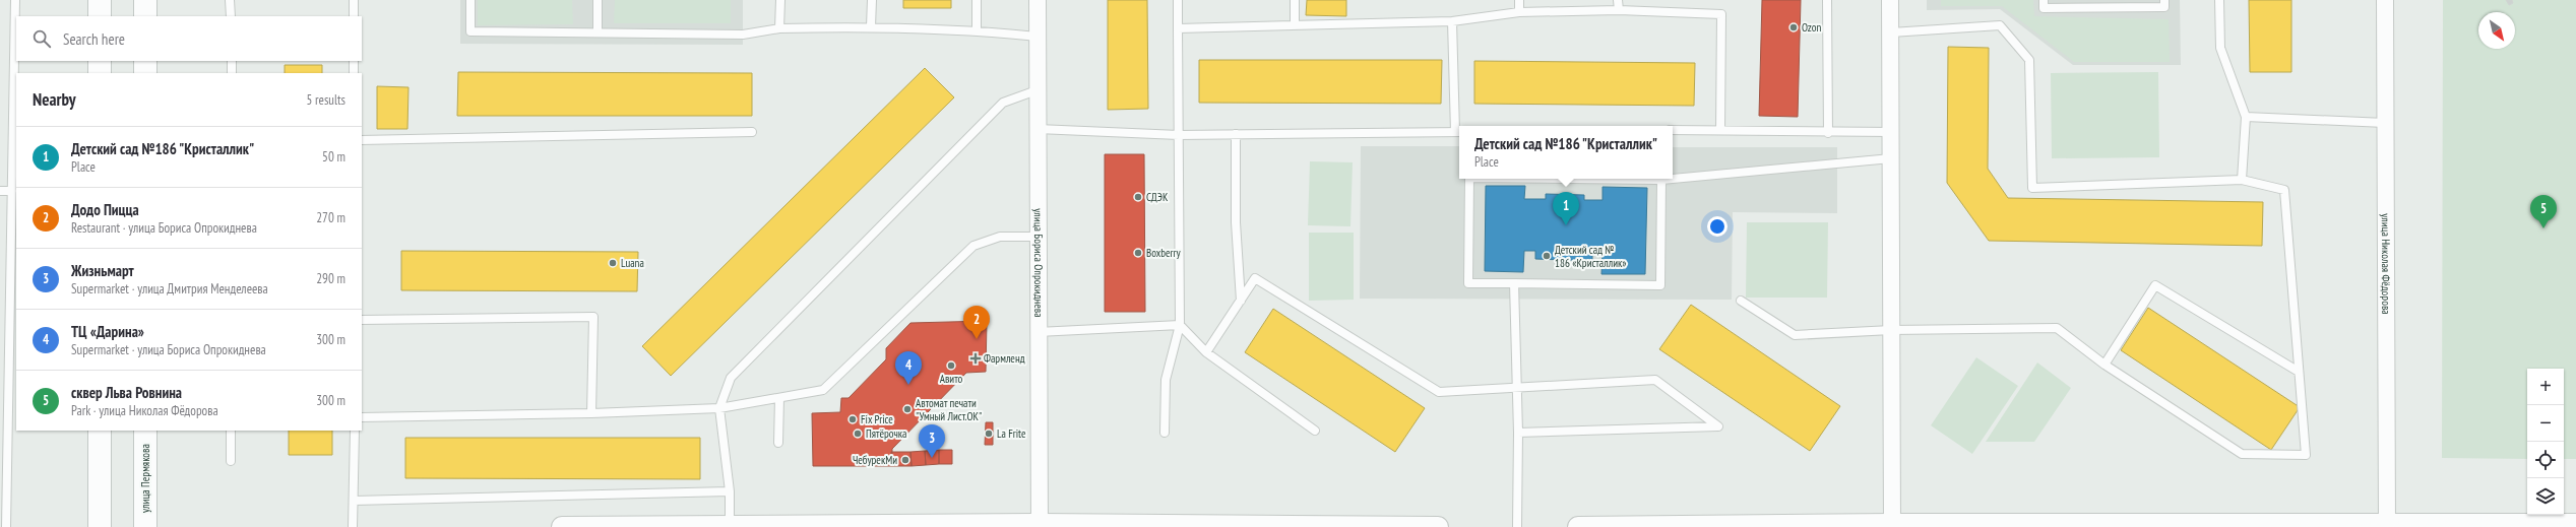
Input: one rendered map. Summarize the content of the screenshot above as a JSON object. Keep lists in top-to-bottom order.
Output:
{
  "streets": {
    "main road": ["улица Пермякова"],
    "street": ["улица Бориса Опрокиднева", "улица Николая Фёдорова"]
  },
  "places": {
    "other": [
      "Ozon",
      "СДЭК",
      "Boxberry",
      "Детский сад № 186 «Кристаллик»",
      "Luana",
      "Авито",
      "Автомат печати \"Умный Лист.ОК\"",
      "Fix Price",
      "Пятёрочка",
      "La Frite",
      "ЧебурекМи"
    ],
    "health": ["Фармленд"]
  },
  "north": "bottom right",
  "page": {
    "search": "Search here",
    "heading": ["Nearby", "5 results"],
    "popup": ["Детский сад №186 \"Кристаллик\"", "Place"],
    "list": [
      {
        "mark": "1",
        "name": "Детский сад №186 \"Кристаллик\"",
        "note": "Place",
        "value": "50 m"
      },
      {
        "mark": "2",
        "name": "Додо Пицца",
        "note": "Restaurant · улица Бориса Опрокиднева",
        "value": "270 m"
      },
      {
        "mark": "3",
        "name": "Жизньмарт",
        "note": "Supermarket · улица Дмитрия Менделеева",
        "value": "290 m"
      },
      {
        "mark": "4",
        "name": "ТЦ «Дарина»",
        "note": "Supermarket · улица Бориса Опрокиднева",
        "value": "300 m"
      },
      {
        "mark": "5",
        "name": "сквер Льва Ровнина",
        "note": "Park · улица Николая Фёдорова",
        "value": "300 m"
      }
    ],
    "pins": [
      "1",
      "5",
      "2",
      "4",
      "3"
    ],
    "map_buttons": ["+", "−"]
  }
}
